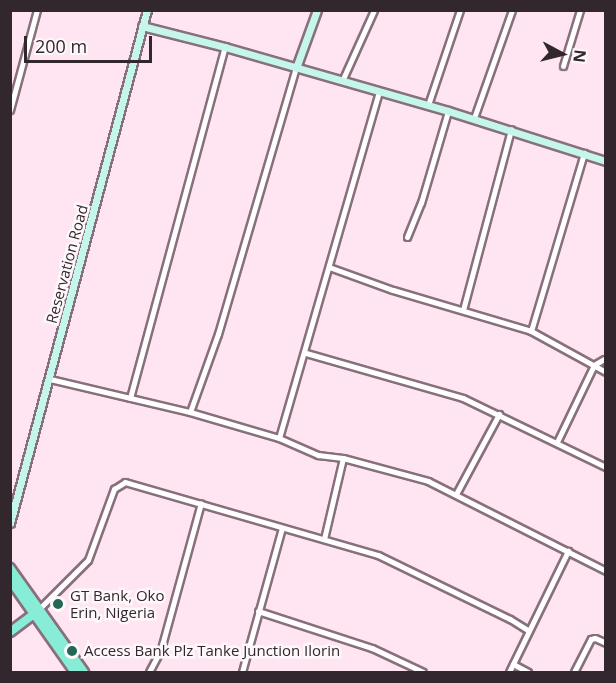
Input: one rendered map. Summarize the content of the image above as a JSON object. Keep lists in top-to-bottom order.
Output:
{
  "streets": {
    "street": ["Reservation Road"]
  },
  "places": ["GT Bank, Oko Erin, Nigeria", "Access Bank Plz Tanke Junction Ilorin"],
  "scale_bar": "200 m",
  "north": "right"
}
